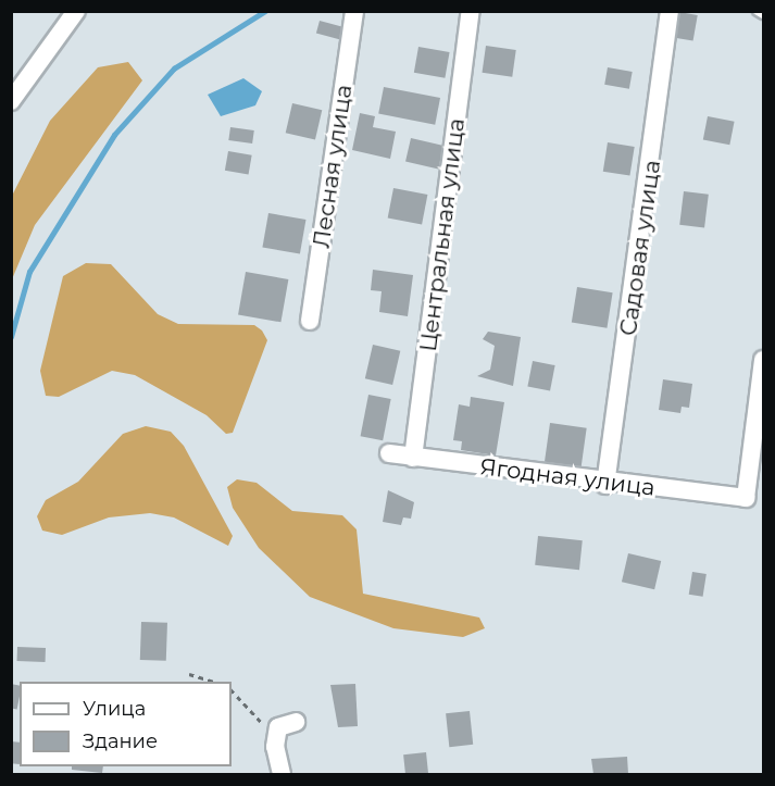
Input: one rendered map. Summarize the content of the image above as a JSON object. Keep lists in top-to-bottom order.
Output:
{
  "streets": {
    "street": [
      "Лесная улица",
      "Центральная улица",
      "Садовая улица",
      "Ягодная улица"
    ]
  },
  "crossings": [
    ["Центральная улица", "Ягодная улица"],
    ["Садовая улица", "Ягодная улица"]
  ],
  "legend": ["Улица", "Здание"]
}
